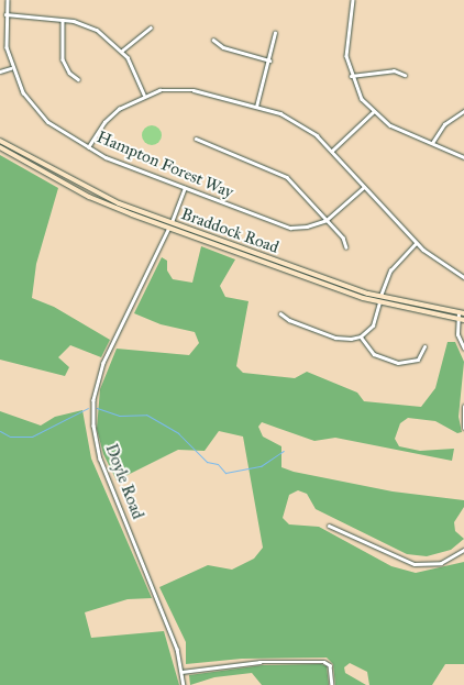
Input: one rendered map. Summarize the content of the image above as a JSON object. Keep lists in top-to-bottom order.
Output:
{
  "streets": {
    "main road": ["Braddock Road"],
    "street": ["Hampton Forest Way", "Doyle Road"]
  },
  "crossings": [
    ["Hampton Forest Way", "Doyle Road"],
    ["Braddock Road", "Doyle Road"]
  ]
}
